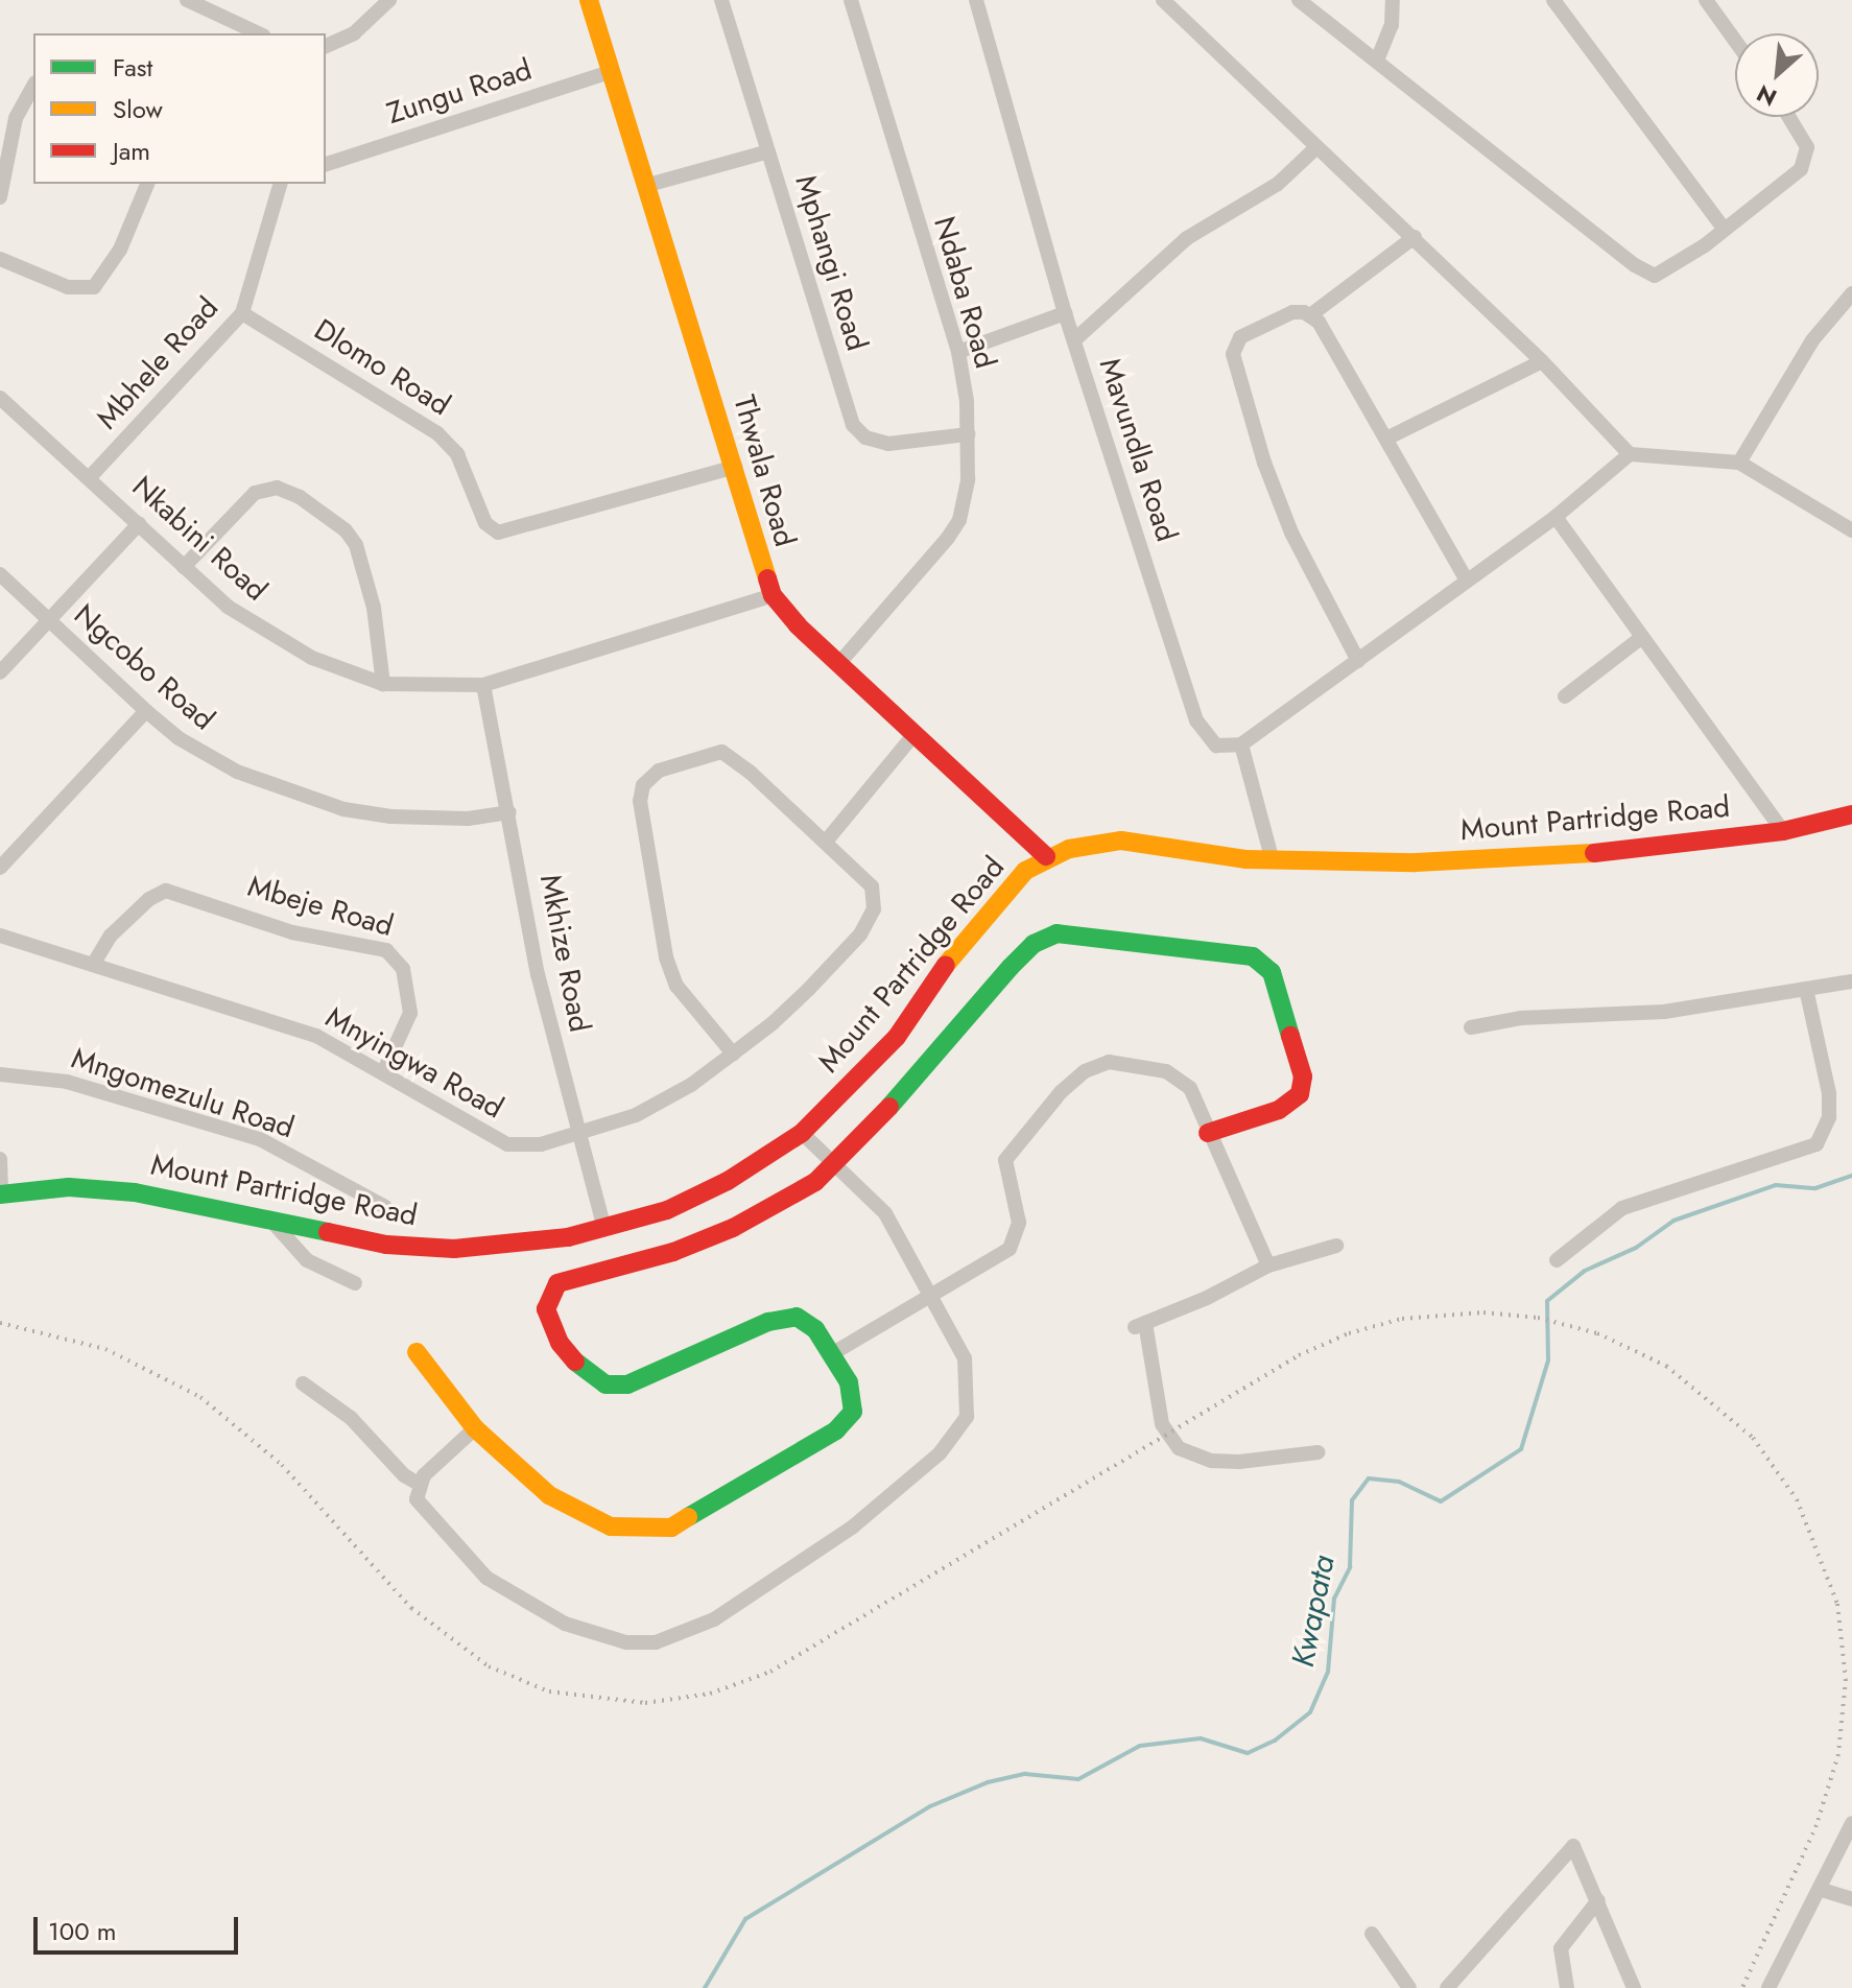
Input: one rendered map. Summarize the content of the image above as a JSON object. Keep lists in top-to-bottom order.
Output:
{
  "streets": {
    "street": [
      "Zungu Road",
      "Mphangi Road",
      "Ndaba Road",
      "Mbhele Road",
      "Dlomo Road",
      "Mavundla Road",
      "Thwala Road",
      "Nkabini Road",
      "Ngcobo Road",
      "Mount Partridge Road",
      "Mbeje Road",
      "Mkhize Road",
      "Mnyingwa Road",
      "Mngomezulu Road"
    ]
  },
  "crossings": [
    ["Zungu Road", "Thwala Road"],
    ["Mphangi Road", "Ndaba Road"],
    ["Ndaba Road", "Thwala Road"],
    ["Mbhele Road", "Dlomo Road"],
    ["Mbhele Road", "Nkabini Road"],
    ["Dlomo Road", "Thwala Road"],
    ["Thwala Road", "Nkabini Road"],
    ["Thwala Road", "Mount Partridge Road"],
    ["Nkabini Road", "Mkhize Road"],
    ["Ngcobo Road", "Mkhize Road"],
    ["Mount Partridge Road", "Mkhize Road"],
    ["Mbeje Road", "Mnyingwa Road"],
    ["Mkhize Road", "Mnyingwa Road"]
  ],
  "water": ["Kwapata"],
  "legend": ["Fast", "Slow", "Jam"],
  "scale_bar": "100 m",
  "north": "bottom left"
}
